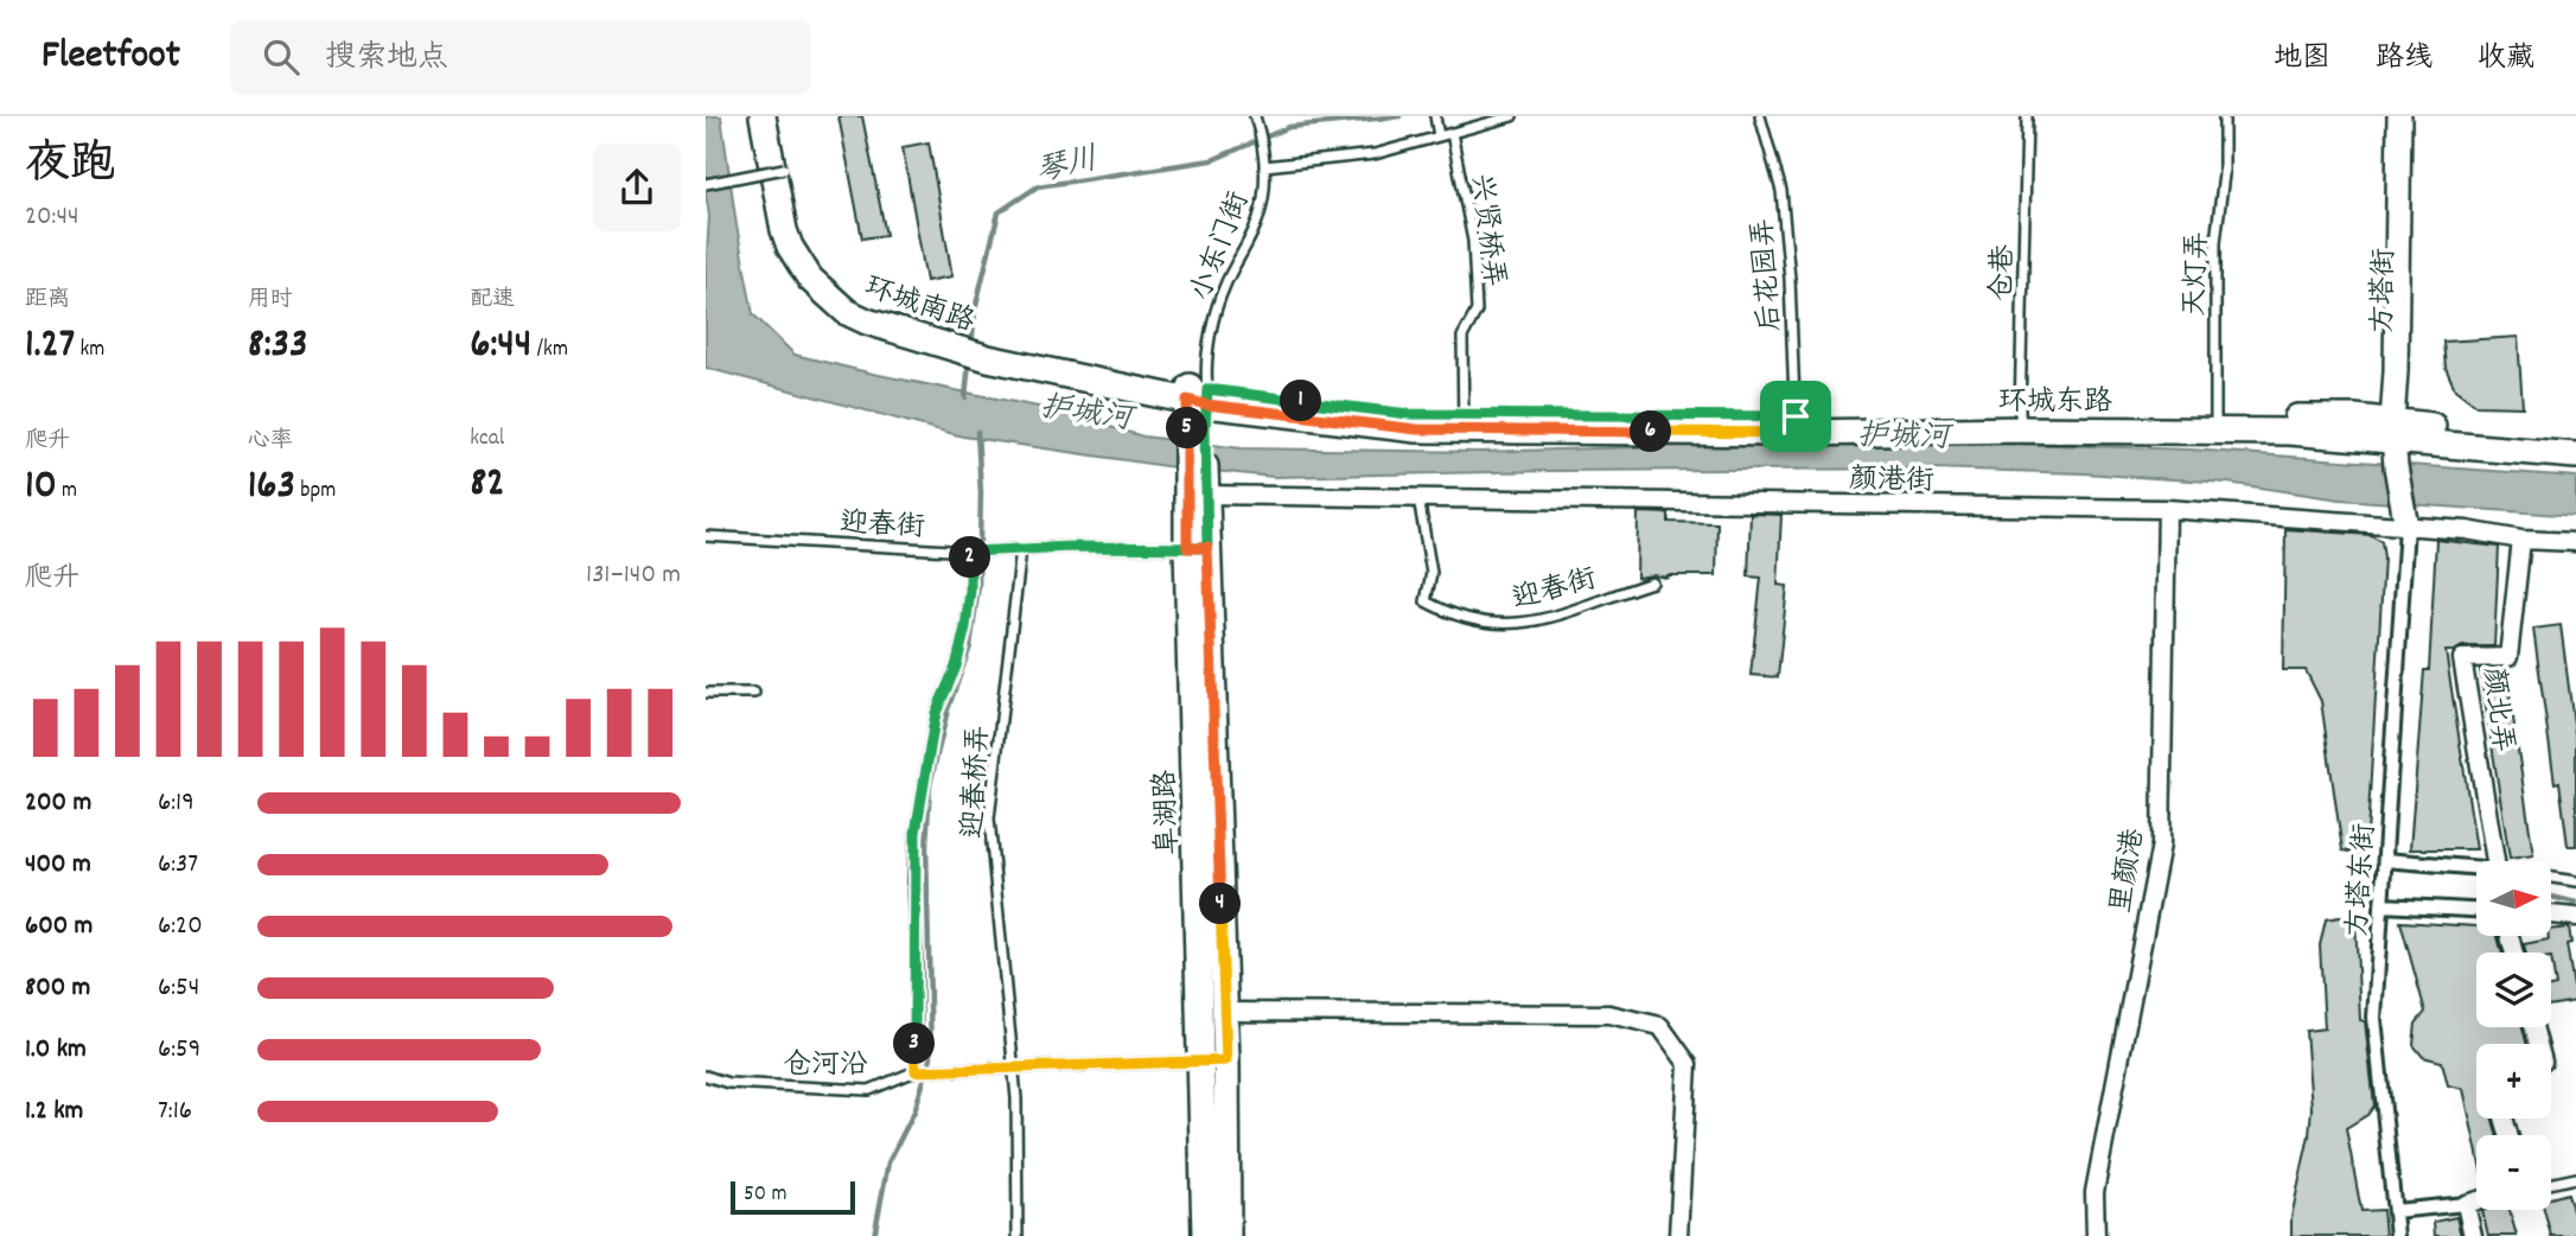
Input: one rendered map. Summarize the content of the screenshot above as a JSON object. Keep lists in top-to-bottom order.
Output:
{
  "streets": {
    "main road": ["环城南路", "环城东路", "阜湖路"],
    "street": [
      "方塔街",
      "颜港街",
      "颜北弄",
      "里颜港",
      "方塔东街"
    ],
    "lane": [
      "兴贤桥弄",
      "小东门街",
      "仓巷",
      "天灯弄",
      "后花园弄",
      "迎春街",
      "迎春桥弄",
      "仓河沿"
    ]
  },
  "crossings": [
    ["兴贤桥弄", "环城东路"],
    ["小东门街", "环城南路"],
    ["小东门街", "环城东路"],
    ["小东门街", "阜湖路"],
    ["仓巷", "环城东路"],
    ["天灯弄", "环城东路"],
    ["后花园弄", "环城东路"],
    ["方塔街", "环城东路"],
    ["方塔街", "颜港街"],
    ["方塔街", "方塔东街"],
    ["环城南路", "环城东路"],
    ["环城南路", "阜湖路"],
    ["环城东路", "阜湖路"],
    ["颜港街", "迎春街"],
    ["颜港街", "颜北弄"],
    ["颜港街", "阜湖路"],
    ["颜港街", "里颜港"],
    ["颜港街", "方塔东街"],
    ["迎春街", "迎春桥弄"],
    ["迎春街", "阜湖路"]
  ],
  "water": ["琴川", "护城河"],
  "scale_bar": "50 m",
  "north": "right",
  "page": {
    "header": "Fleetfoot",
    "search": "搜索地点",
    "nav": ["地图", "路线", "收藏"],
    "heading": ["夜跑", "20:44"],
    "stats": [
      ["距离", "1.27 km"],
      ["用时", "8:33"],
      ["配速", "6:44 /km"],
      ["爬升", "10 m"],
      ["心率", "163 bpm"],
      ["kcal", "82"]
    ],
    "pins": [
      "1",
      "5",
      "6",
      "2",
      "4",
      "3"
    ],
    "chart": ["爬升", "131–140 m"],
    "list": [
      {
        "name": "200 m",
        "note": "6:19"
      },
      {
        "name": "400 m",
        "note": "6:37"
      },
      {
        "name": "600 m",
        "note": "6:20"
      },
      {
        "name": "800 m",
        "note": "6:54"
      },
      {
        "name": "1.0 km",
        "note": "6:59"
      },
      {
        "name": "1.2 km",
        "note": "7:16"
      }
    ],
    "map_buttons": ["+", "−"],
    "scale": "50 m"
  }
}
